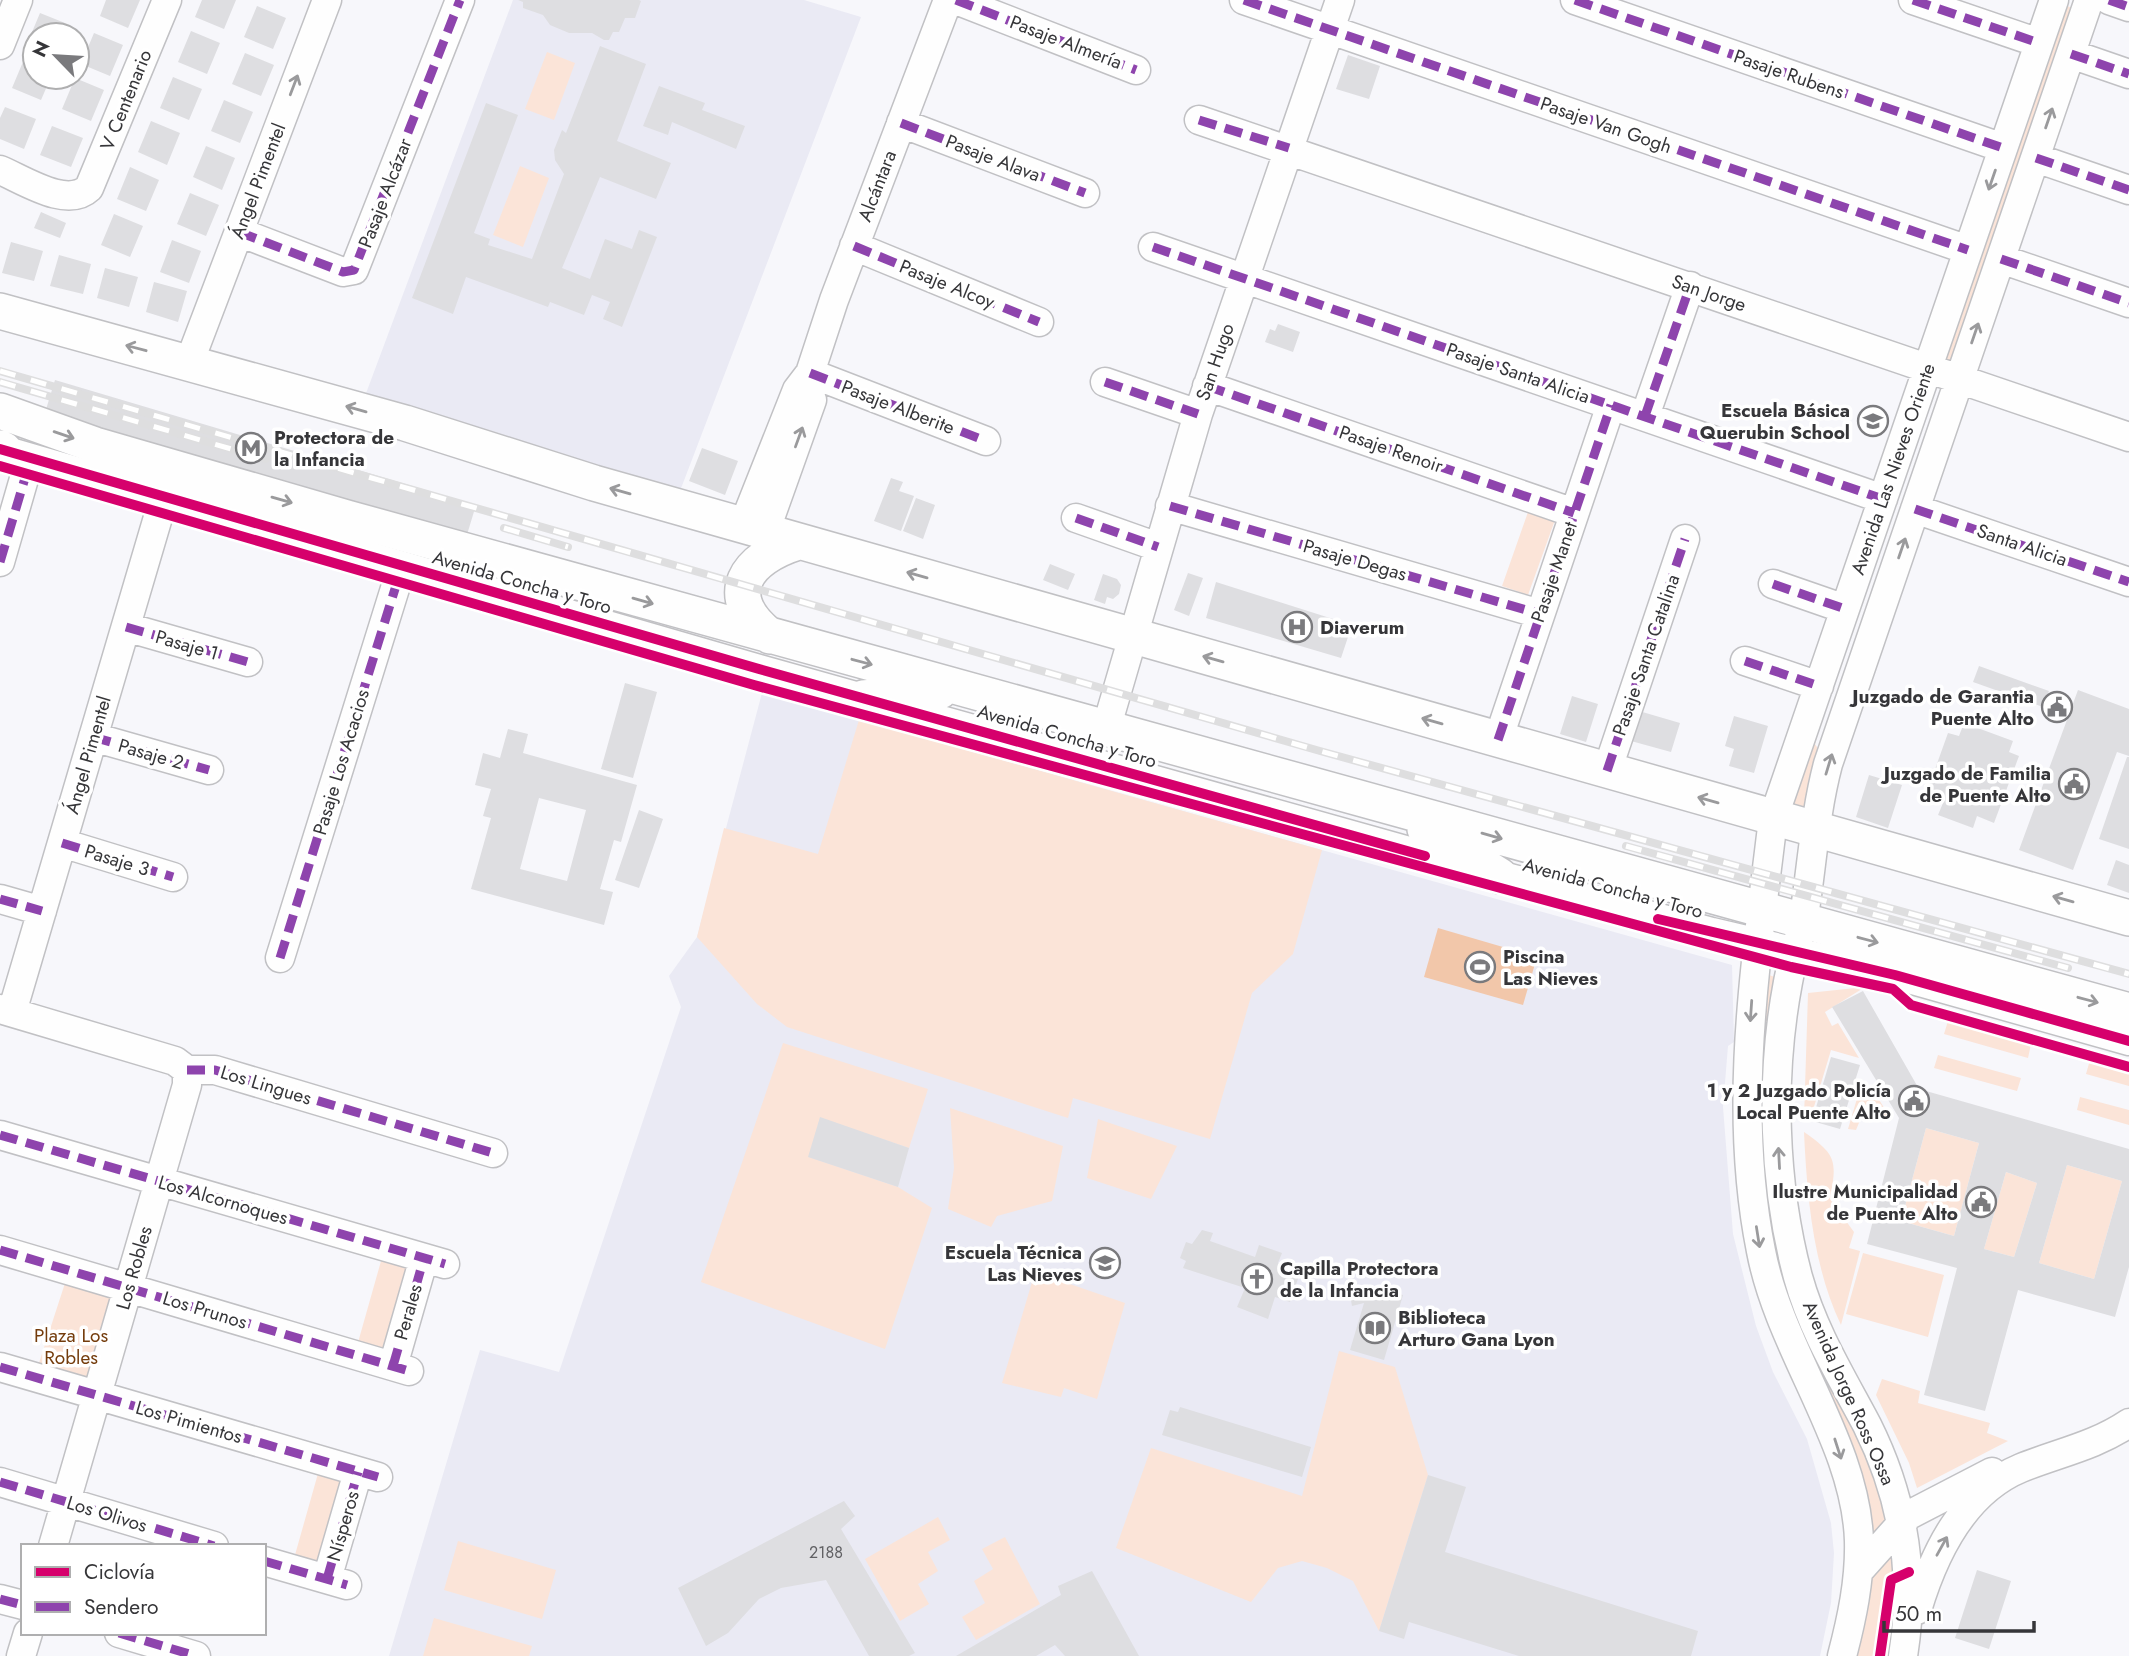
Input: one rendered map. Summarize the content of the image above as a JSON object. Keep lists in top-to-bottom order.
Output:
{
  "streets": {
    "main road": ["Avenida Concha y Toro"],
    "street": [
      "Pasaje Almería",
      "Pasaje Rubens",
      "V Centenario",
      "Pasaje Van Gogh",
      "Pasaje Alava",
      "Ángel Pimentel",
      "Alcántara",
      "Pasaje Alcázar",
      "Pasaje Alcoy",
      "San Jorge",
      "San Hugo",
      "Pasaje Santa Alicia",
      "Pasaje Alberite",
      "Pasaje Renoir",
      "Avenida Las Nieves Oriente",
      "Santa Alicia",
      "Pasaje Degas",
      "Pasaje Manet",
      "Pasaje 1",
      "Pasaje Santa Catalina",
      "Pasaje 2",
      "Pasaje Los Acacios",
      "Pasaje 3",
      "Los Lingues",
      "Los Alcornoques",
      "Los Robles",
      "Los Prunos",
      "Perales",
      "Avenida Jorge Ross Ossa",
      "Los Pimientos",
      "Los Olivos",
      "Nísperos"
    ]
  },
  "crossings": [
    ["Pasaje Rubens", "Avenida Las Nieves Oriente"],
    ["Pasaje Van Gogh", "San Hugo"],
    ["Pasaje Van Gogh", "Avenida Las Nieves Oriente"],
    ["Pasaje Alava", "Alcántara"],
    ["Ángel Pimentel", "Pasaje Alcázar"],
    ["Ángel Pimentel", "Avenida Concha y Toro"],
    ["Ángel Pimentel", "Pasaje 1"],
    ["Ángel Pimentel", "Pasaje 2"],
    ["Ángel Pimentel", "Pasaje 3"],
    ["Ángel Pimentel", "Los Lingues"],
    ["Alcántara", "Pasaje Alcoy"],
    ["Alcántara", "Pasaje Alberite"],
    ["San Jorge", "San Hugo"],
    ["San Jorge", "Avenida Las Nieves Oriente"],
    ["San Hugo", "Pasaje Santa Alicia"],
    ["San Hugo", "Pasaje Renoir"],
    ["San Hugo", "Pasaje Degas"],
    ["San Hugo", "Avenida Concha y Toro"],
    ["Pasaje Santa Alicia", "Avenida Las Nieves Oriente"],
    ["Pasaje Santa Alicia", "Pasaje Manet"],
    ["Pasaje Renoir", "Pasaje Manet"],
    ["Avenida Las Nieves Oriente", "Santa Alicia"],
    ["Avenida Las Nieves Oriente", "Avenida Concha y Toro"],
    ["Avenida Las Nieves Oriente", "Avenida Jorge Ross Ossa"],
    ["Pasaje Degas", "Pasaje Manet"],
    ["Avenida Concha y Toro", "Pasaje Los Acacios"],
    ["Avenida Concha y Toro", "Avenida Jorge Ross Ossa"],
    ["Los Lingues", "Los Robles"],
    ["Los Alcornoques", "Los Robles"],
    ["Los Alcornoques", "Perales"],
    ["Los Robles", "Los Prunos"],
    ["Los Robles", "Los Pimientos"],
    ["Los Robles", "Los Olivos"],
    ["Los Prunos", "Perales"],
    ["Los Pimientos", "Nísperos"]
  ],
  "parks": ["Plaza Los Robles"],
  "places": {
    "school or university": ["Escuela Básica Querubin School", "Escuela Técnica Las Nieves"],
    "metro station": ["Protectora de la Infancia"],
    "hospital": ["Diaverum"],
    "public building": [
      "Juzgado de Garantia Puente Alto",
      "Juzgado de Familia de Puente Alto",
      "1 y 2 Juzgado Policía Local Puente Alto",
      "Ilustre Municipalidad de Puente Alto"
    ],
    "sports": ["Piscina Las Nieves"],
    "church": ["Capilla Protectora de la Infancia"],
    "library": ["Biblioteca Arturo Gana Lyon"]
  },
  "house_numbers": ["2188"],
  "legend": ["Ciclovía", "Sendero"],
  "scale_bar": "50 m",
  "north": "top left"
}
